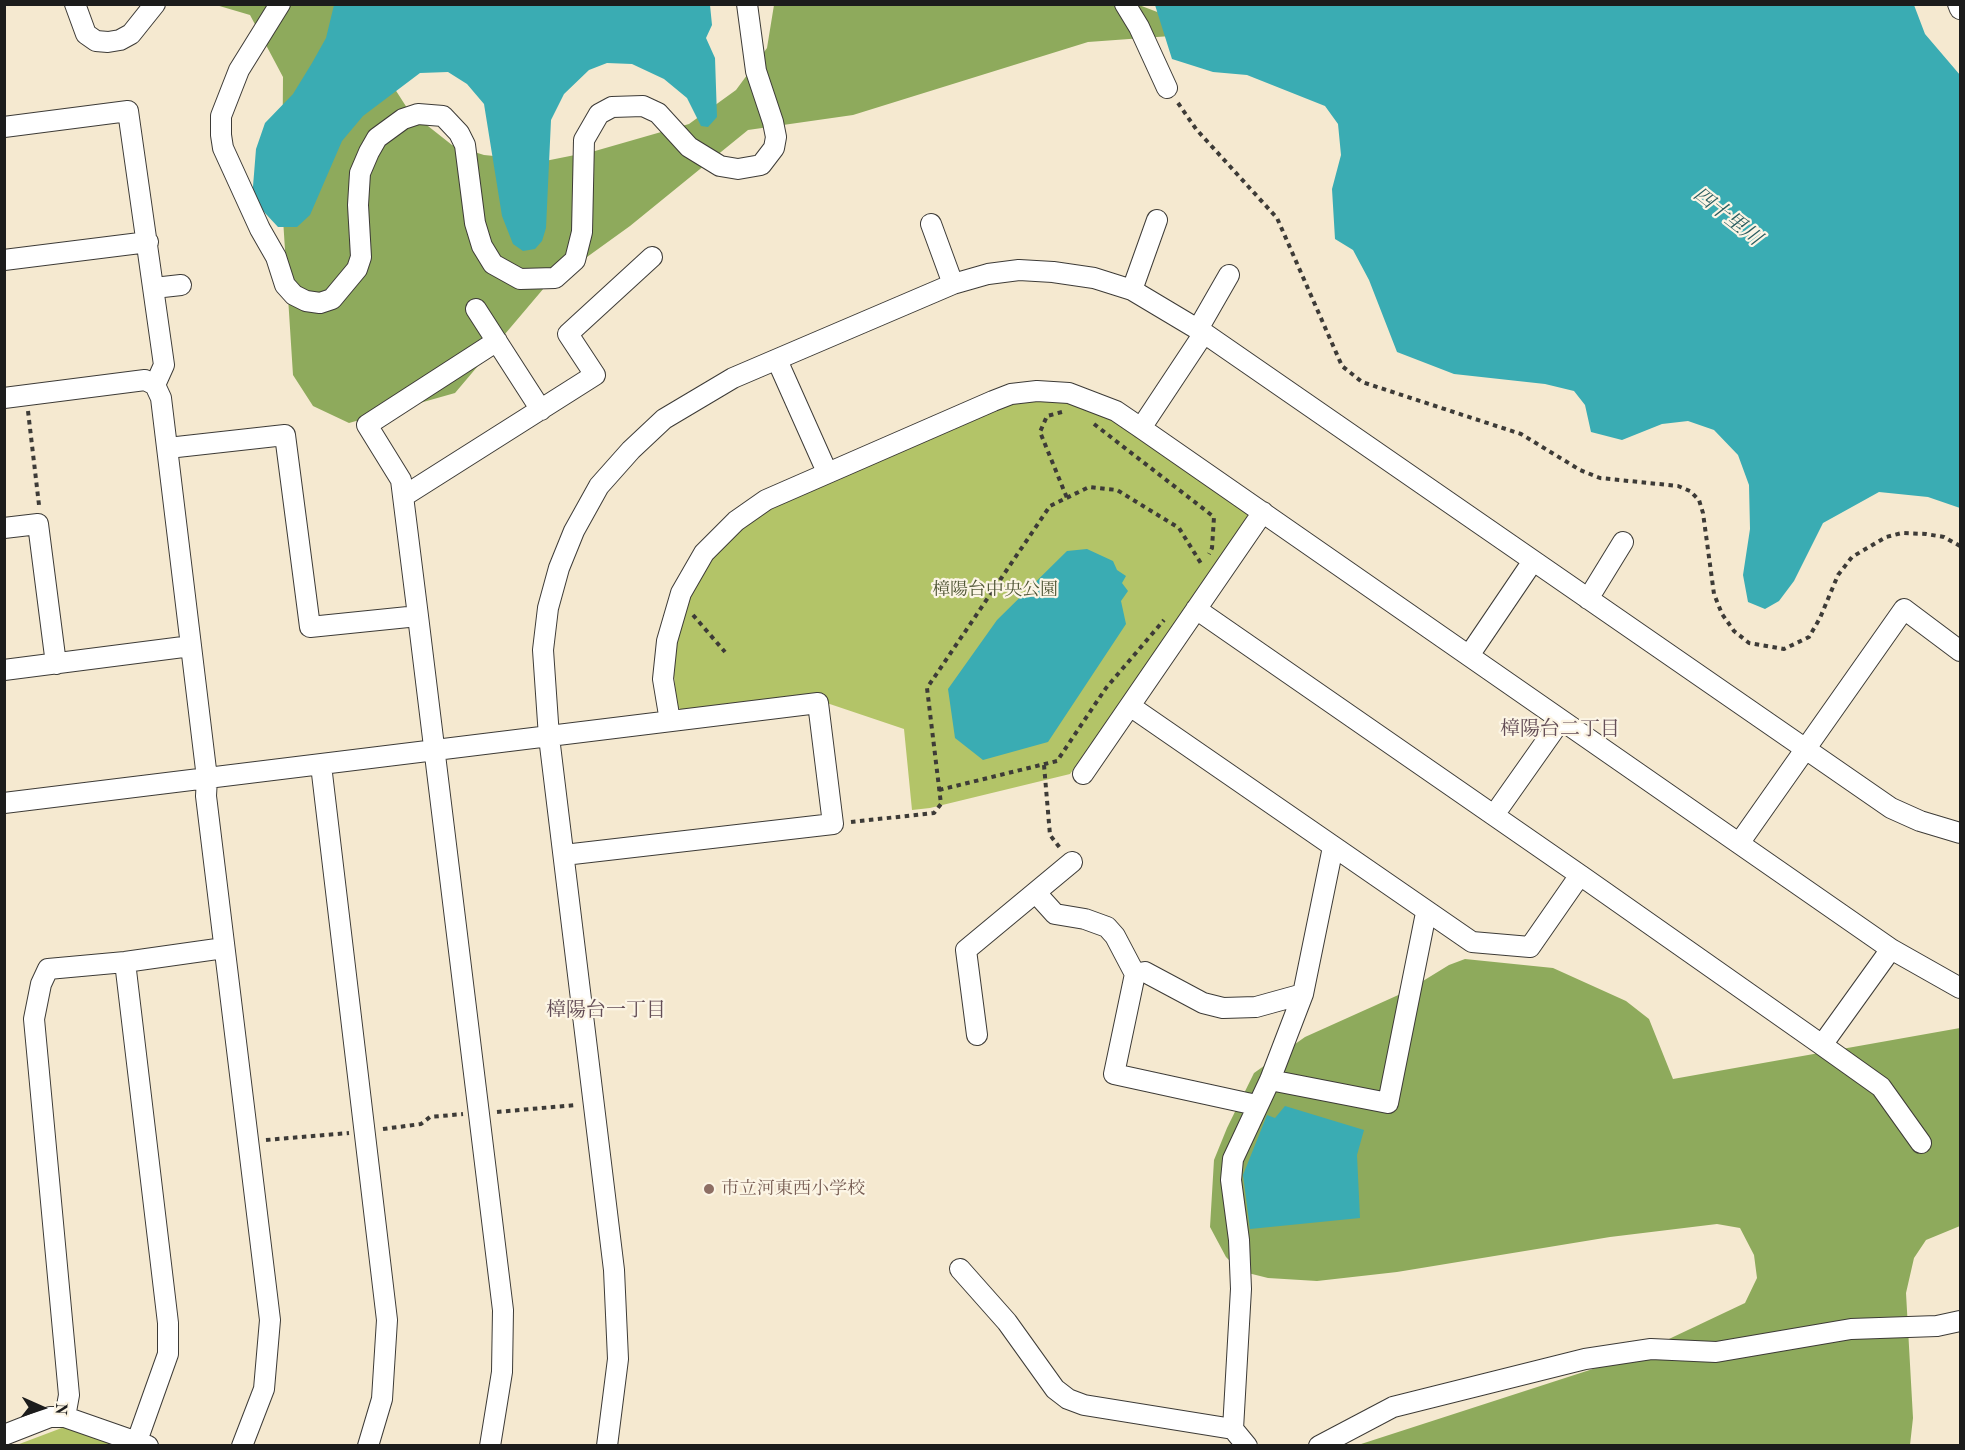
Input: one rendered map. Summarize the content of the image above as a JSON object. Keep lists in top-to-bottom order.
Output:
{
  "districts": ["樟陽台二丁目", "樟陽台一丁目"],
  "water": ["四十里川"],
  "parks": ["樟陽台中央公園"],
  "places": ["市立河東西小学校"],
  "north": "right"
}
